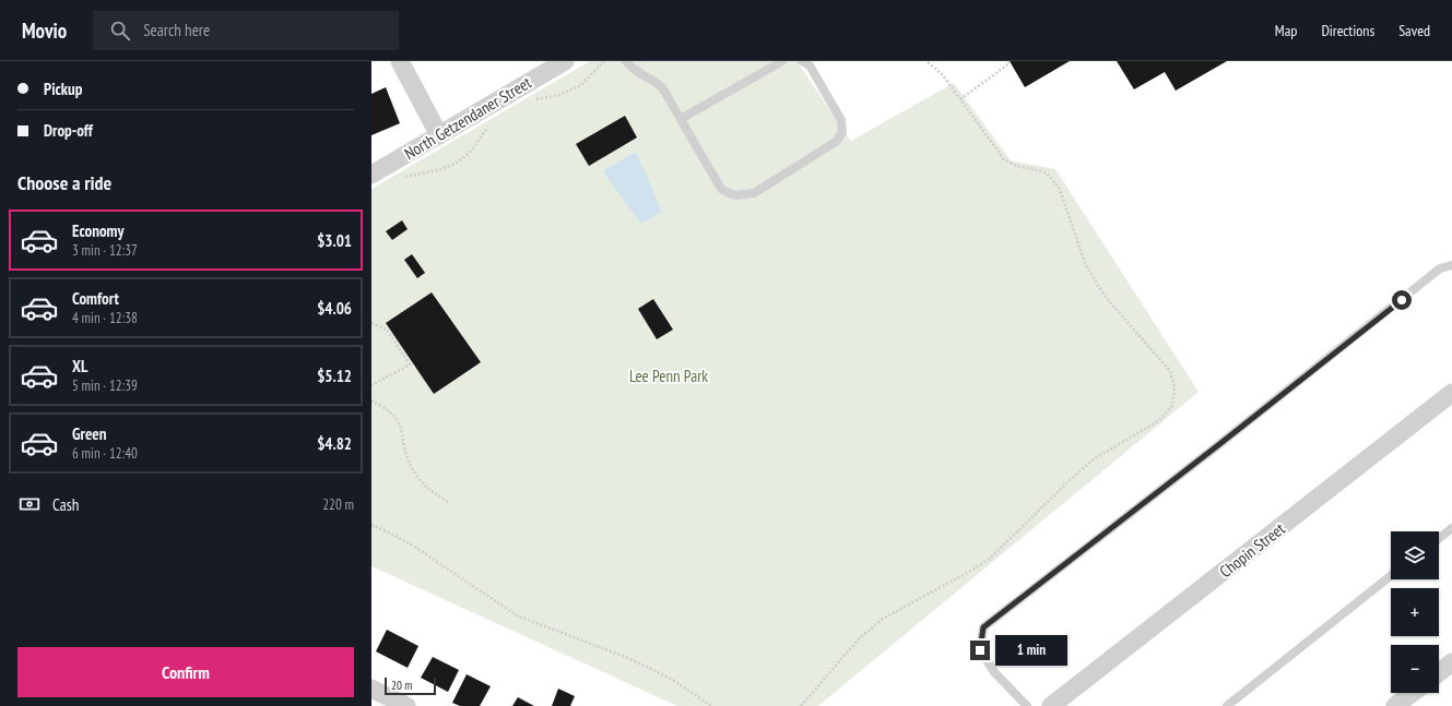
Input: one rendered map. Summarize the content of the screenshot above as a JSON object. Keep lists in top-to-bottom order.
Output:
{
  "streets": {
    "street": ["North Getzendaner Street", "Chopin Street"]
  },
  "parks": ["Lee Penn Park"],
  "scale_bar": "20 m",
  "page": {
    "header": "Movio",
    "search": "Search here",
    "nav": ["Map", "Directions", "Saved"],
    "banner": ["Pickup", "Drop-off"],
    "heading": "Choose a ride",
    "list": [
      {
        "name": "Economy",
        "note": "3 min · 12:37",
        "value": "$3.01"
      },
      {
        "name": "Comfort",
        "note": "4 min · 12:38",
        "value": "$4.06"
      },
      {
        "name": "XL",
        "note": "5 min · 12:39",
        "value": "$5.12"
      },
      {
        "name": "Green",
        "note": "6 min · 12:40",
        "value": "$4.82"
      }
    ],
    "pay": ["Cash", "220 m"],
    "map_buttons": ["+", "−"],
    "bubble": "1 min",
    "buttons": "Confirm",
    "scale": "20 m"
  }
}
